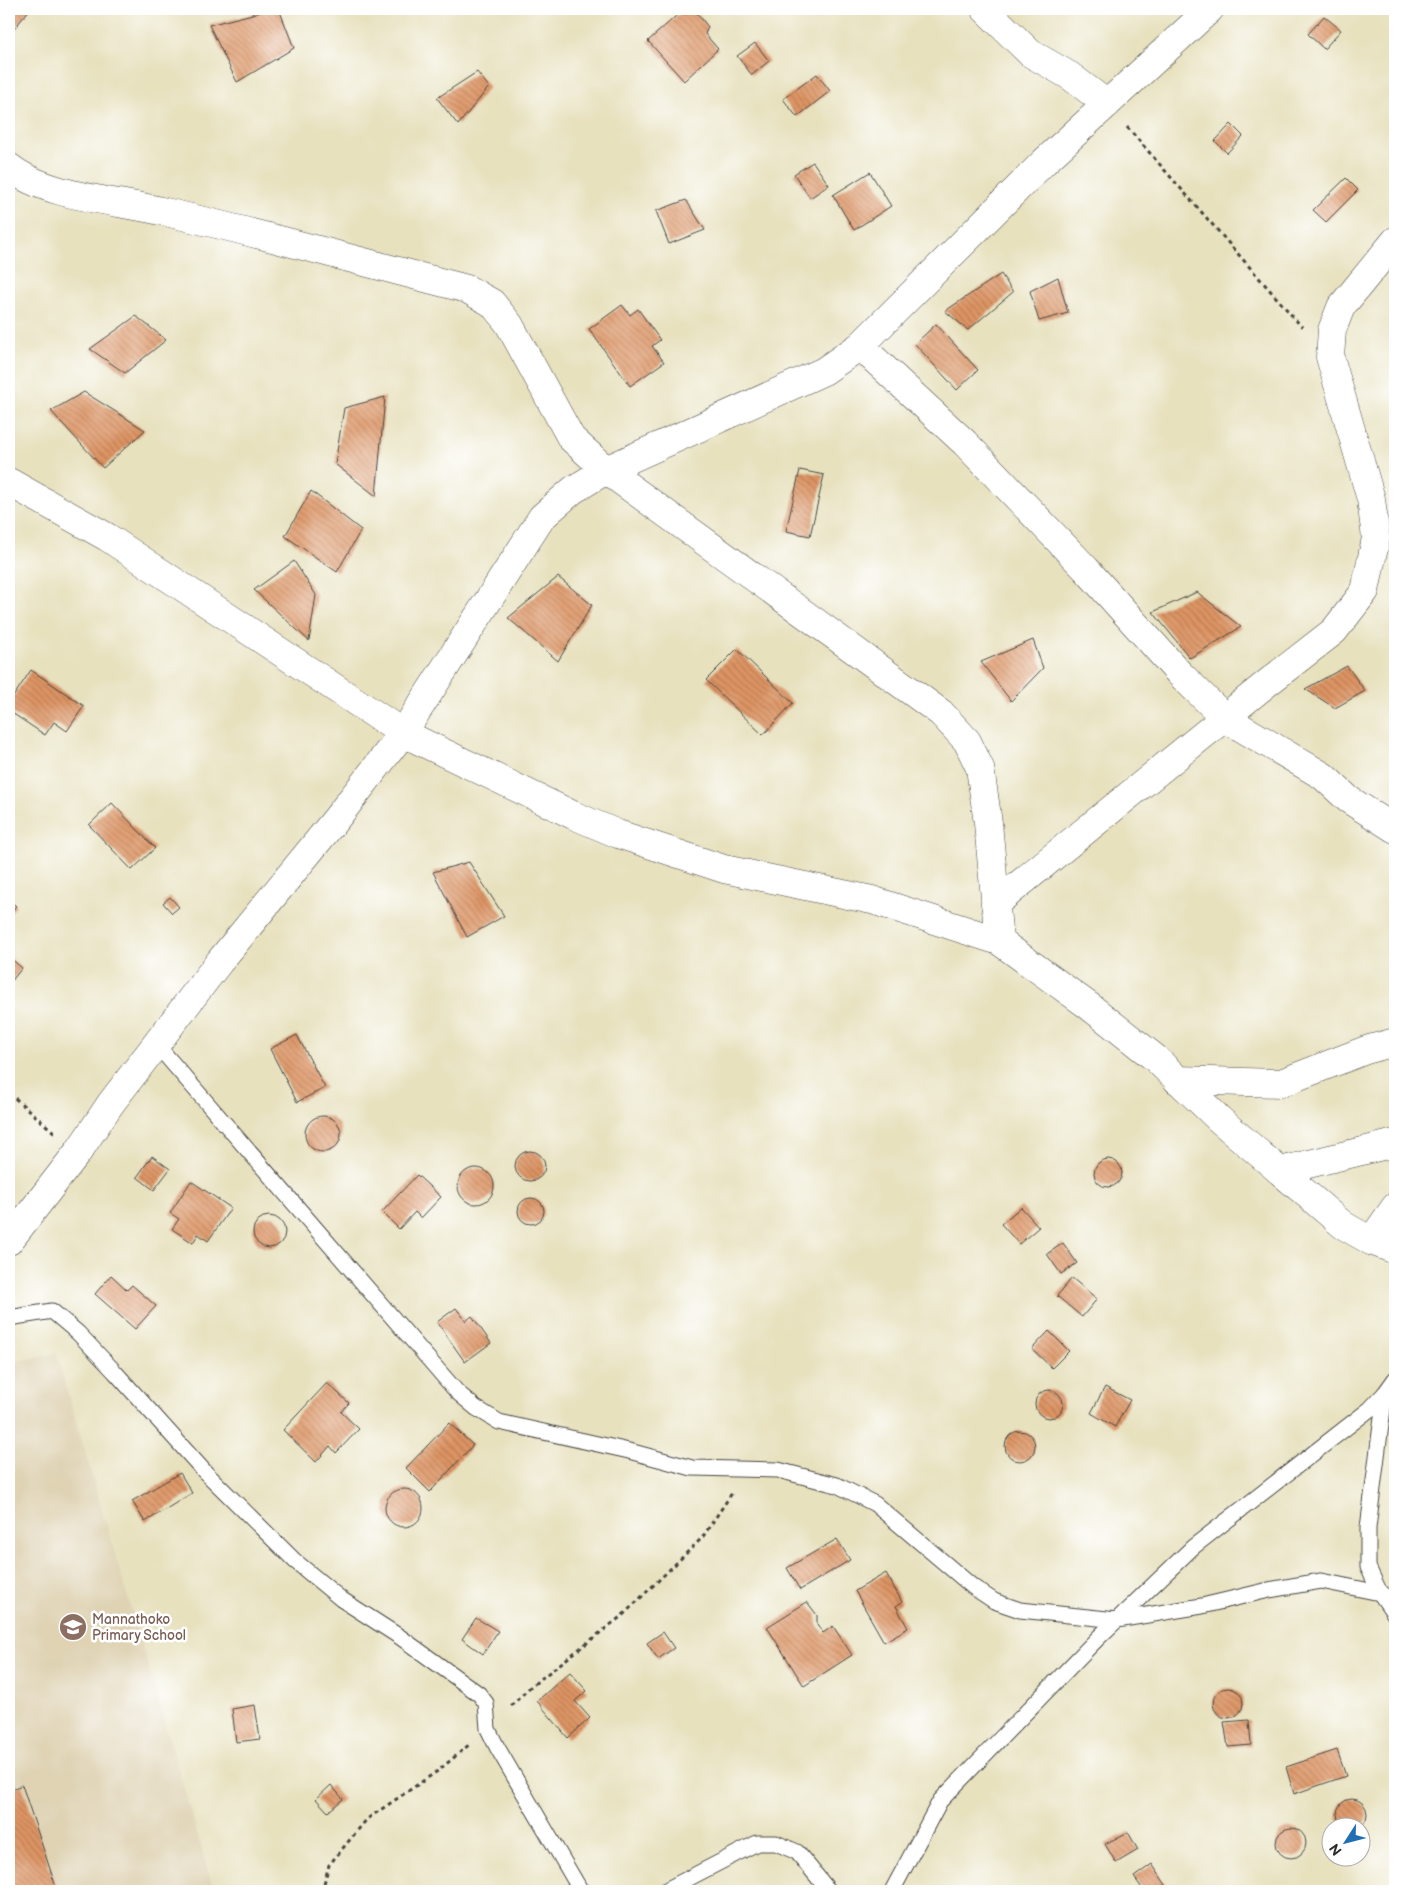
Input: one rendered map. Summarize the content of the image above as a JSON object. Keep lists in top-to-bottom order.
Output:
{
  "places": {
    "school or university": ["Mannathoko Primary School"]
  },
  "north": "bottom left"
}
